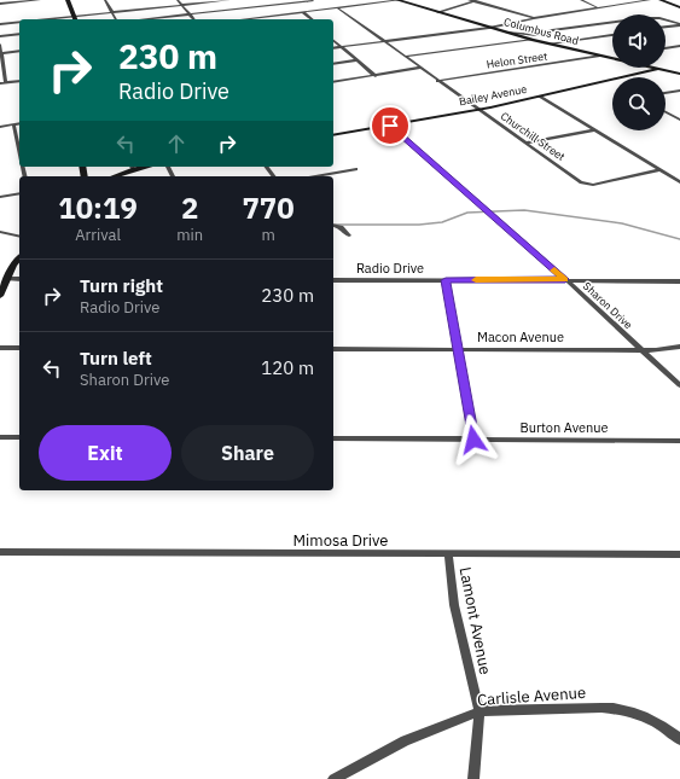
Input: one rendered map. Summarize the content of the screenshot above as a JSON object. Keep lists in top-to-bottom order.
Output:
{
  "streets": {
    "street": [
      "Columbus Road",
      "Helon Street",
      "Bailey Avenue",
      "Churchill Street",
      "Radio Drive",
      "Sharon Drive",
      "Macon Avenue",
      "Burton Avenue",
      "Mimosa Drive",
      "Lamont Avenue",
      "Carlisle Avenue"
    ]
  },
  "crossings": [
    ["Columbus Road", "Helon Street"],
    ["Columbus Road", "Bailey Avenue"],
    ["Helon Street", "Churchill Street"],
    ["Bailey Avenue", "Churchill Street"],
    ["Bailey Avenue", "Sharon Drive"],
    ["Radio Drive", "Sharon Drive"],
    ["Sharon Drive", "Macon Avenue"],
    ["Mimosa Drive", "Lamont Avenue"],
    ["Lamont Avenue", "Carlisle Avenue"]
  ],
  "page": {
    "turn": ["230 m", "Radio Drive"],
    "eta": [
      "10:19",
      "Arrival",
      "2",
      "min",
      "770",
      "m"
    ],
    "list": [
      {
        "name": "Turn right",
        "note": "Radio Drive",
        "value": "230 m"
      },
      {
        "name": "Turn left",
        "note": "Sharon Drive",
        "value": "120 m"
      }
    ],
    "buttons": ["Exit", "Share"]
  }
}
